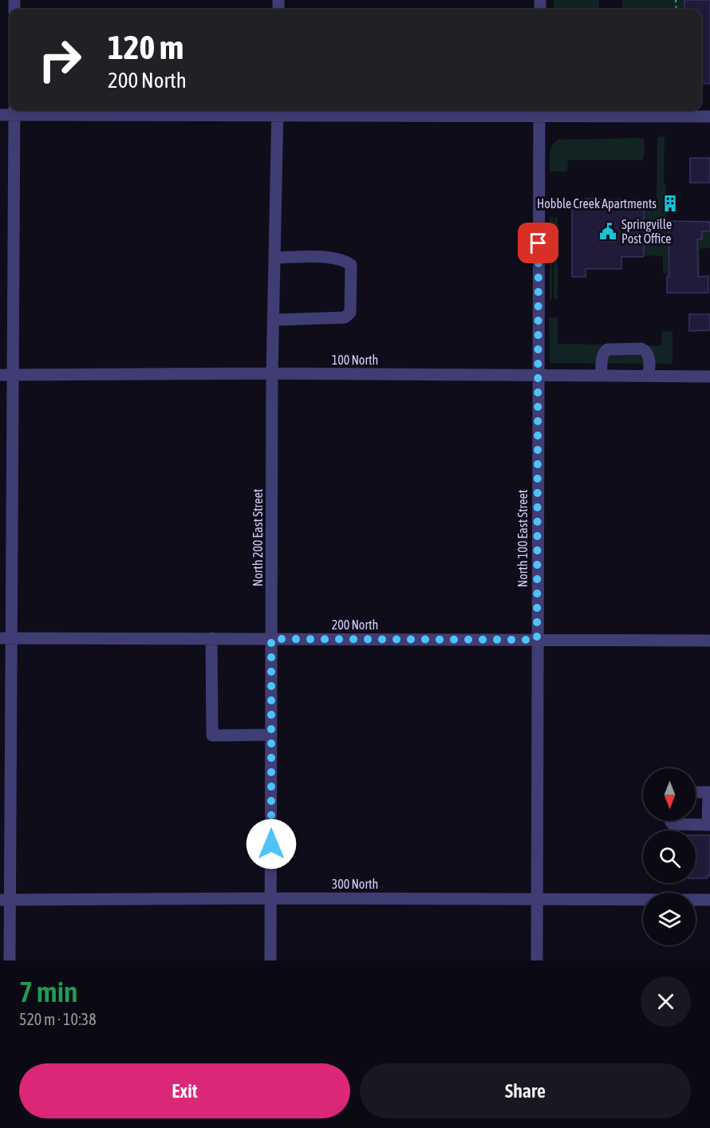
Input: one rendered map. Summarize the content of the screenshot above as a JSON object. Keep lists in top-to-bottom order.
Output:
{
  "streets": {
    "street": [
      "100 North",
      "North 200 East Street",
      "North 100 East Street",
      "200 North",
      "300 North"
    ]
  },
  "crossings": [
    ["100 North", "North 200 East Street"],
    ["100 North", "North 100 East Street"],
    ["North 200 East Street", "200 North"],
    ["North 200 East Street", "300 North"],
    ["North 100 East Street", "200 North"],
    ["North 100 East Street", "300 North"]
  ],
  "places": {
    "building": ["Hobble Creek Apartments"],
    "public building": ["Springville Post Office"]
  },
  "north": "bottom",
  "page": {
    "turn": ["120 m", "200 North"],
    "heading": ["7 min", "520 m · 10:38"],
    "buttons": ["Exit", "Share"]
  }
}
